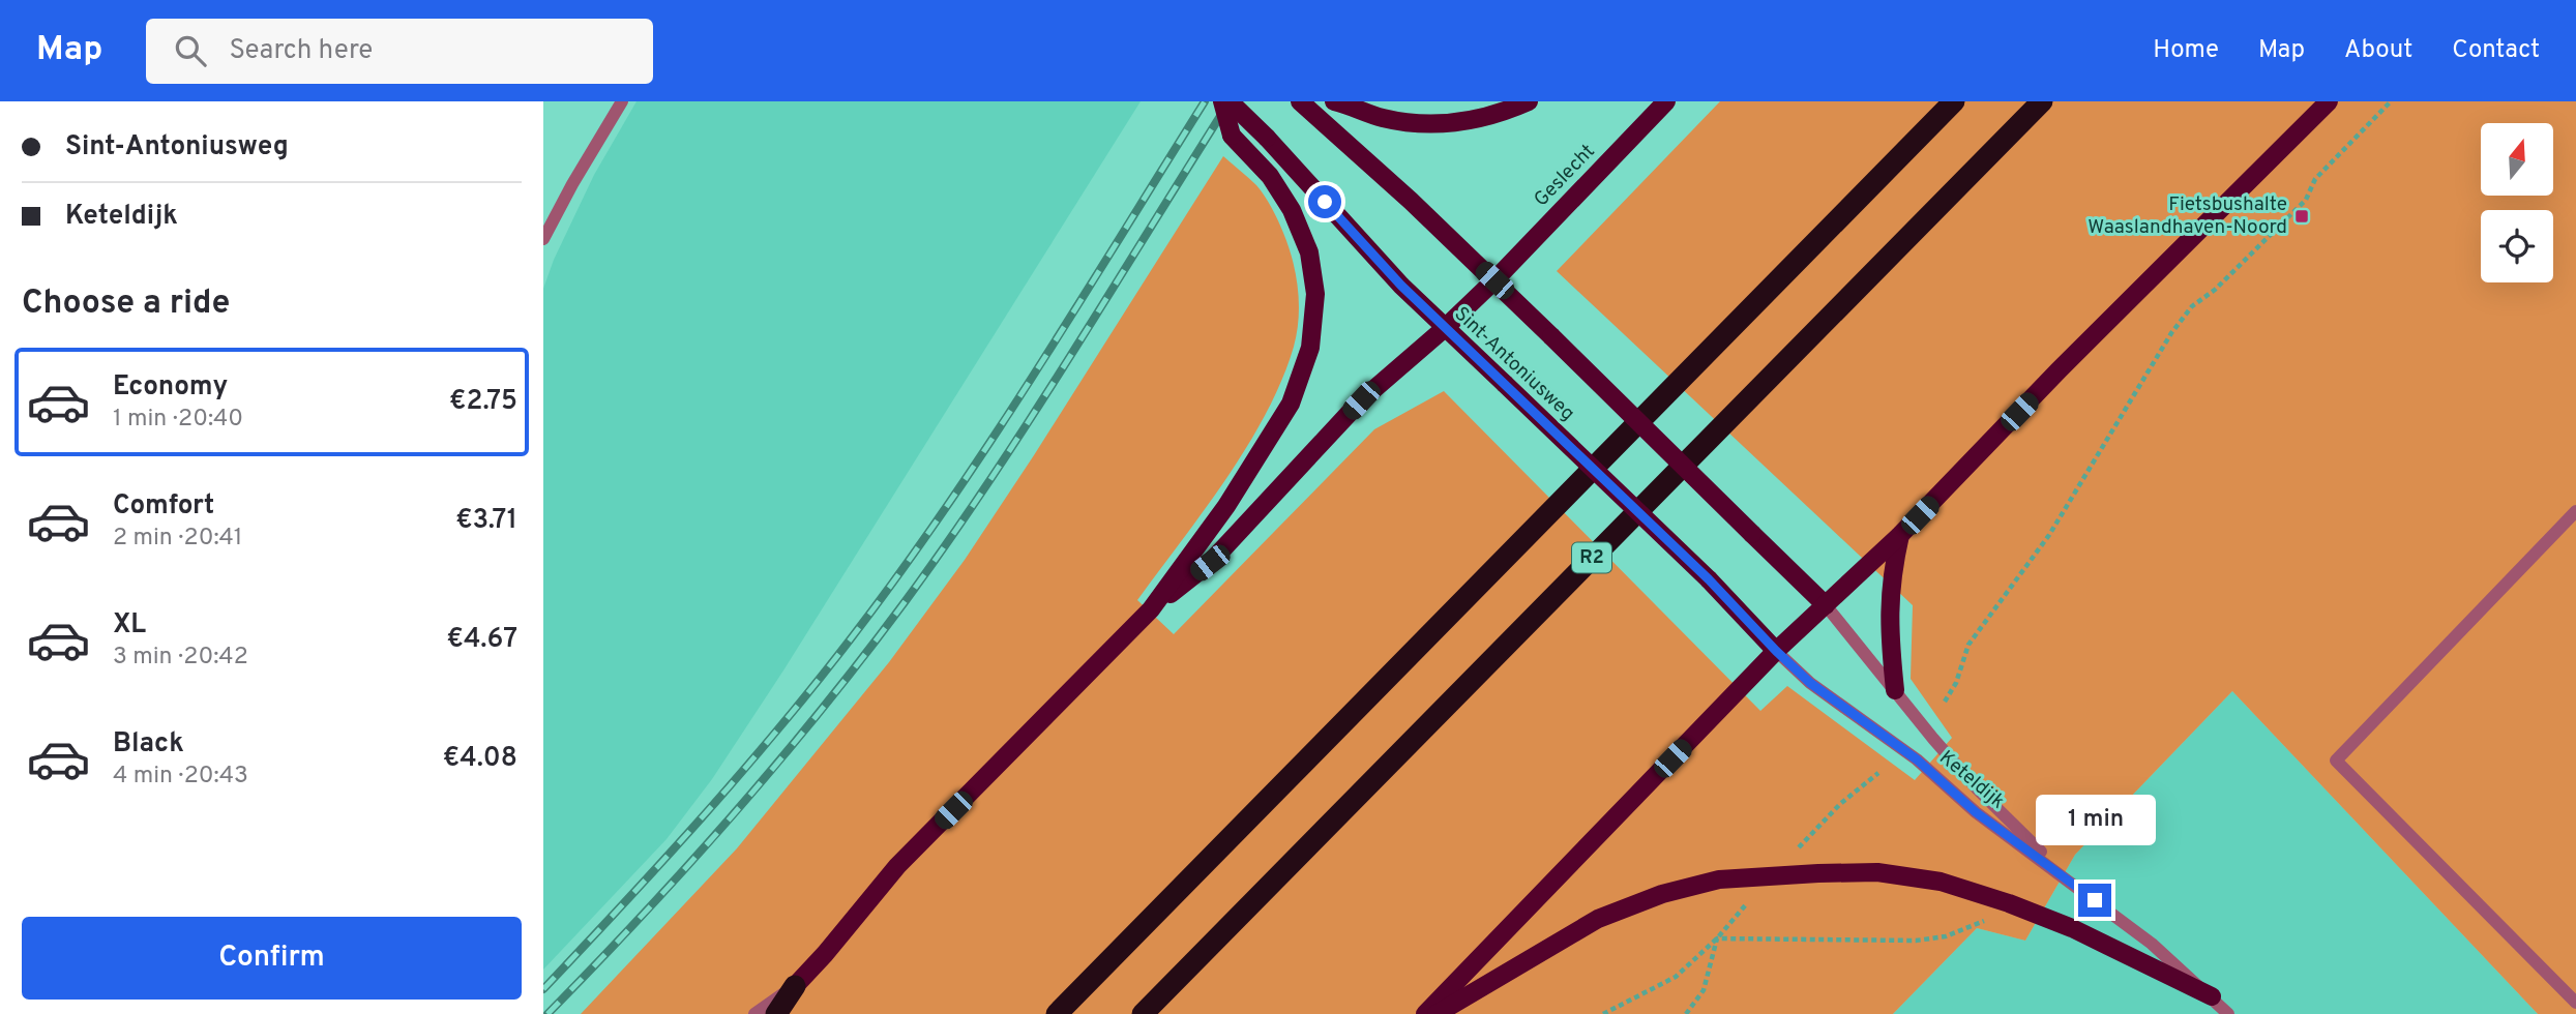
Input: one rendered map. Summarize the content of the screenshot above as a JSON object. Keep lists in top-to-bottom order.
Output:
{
  "streets": {
    "highway": ["R2"],
    "main road": ["Geslecht", "Sint-Antoniusweg"],
    "street": ["Keteldijk"]
  },
  "crossings": [
    ["Geslecht", "Sint-Antoniusweg"],
    ["Sint-Antoniusweg", "Keteldijk"]
  ],
  "places": {
    "transit": ["Fietsbushalte Waaslandhaven-Noord"]
  },
  "north": "top",
  "page": {
    "header": "Map",
    "search": "Search here",
    "nav": [
      "Home",
      "Map",
      "About",
      "Contact"
    ],
    "banner": ["Sint-Antoniusweg", "Keteldijk"],
    "heading": "Choose a ride",
    "list": [
      {
        "name": "Economy",
        "note": "1 min · 20:40",
        "value": "€2.75"
      },
      {
        "name": "Comfort",
        "note": "2 min · 20:41",
        "value": "€3.71"
      },
      {
        "name": "XL",
        "note": "3 min · 20:42",
        "value": "€4.67"
      },
      {
        "name": "Black",
        "note": "4 min · 20:43",
        "value": "€4.08"
      }
    ],
    "bubble": "1 min",
    "buttons": "Confirm"
  }
}
